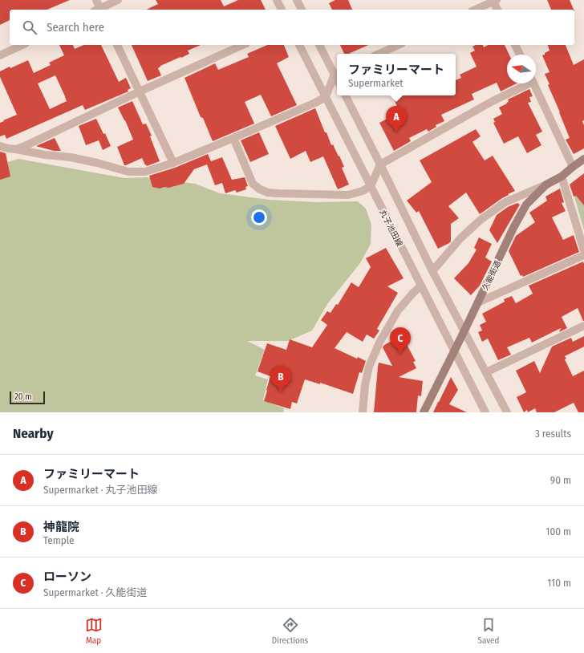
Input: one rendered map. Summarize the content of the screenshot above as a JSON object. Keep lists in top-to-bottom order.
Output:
{
  "streets": {
    "main road": ["久能街道"],
    "street": ["丸子池田線"]
  },
  "crossings": [
    ["丸子池田線", "久能街道"]
  ],
  "scale_bar": "20 m",
  "north": "left",
  "page": {
    "search": "Search here",
    "popup": ["ファミリーマート", "Supermarket"],
    "pins": ["A", "C", "B"],
    "scale": "20 m",
    "heading": ["Nearby", "3 results"],
    "list": [
      {
        "mark": "A",
        "name": "ファミリーマート",
        "note": "Supermarket · 丸子池田線",
        "value": "90 m"
      },
      {
        "mark": "B",
        "name": "神龍院",
        "note": "Temple",
        "value": "100 m"
      },
      {
        "mark": "C",
        "name": "ローソン",
        "note": "Supermarket · 久能街道",
        "value": "110 m"
      }
    ],
    "nav": ["Map", "Directions", "Saved"]
  }
}
